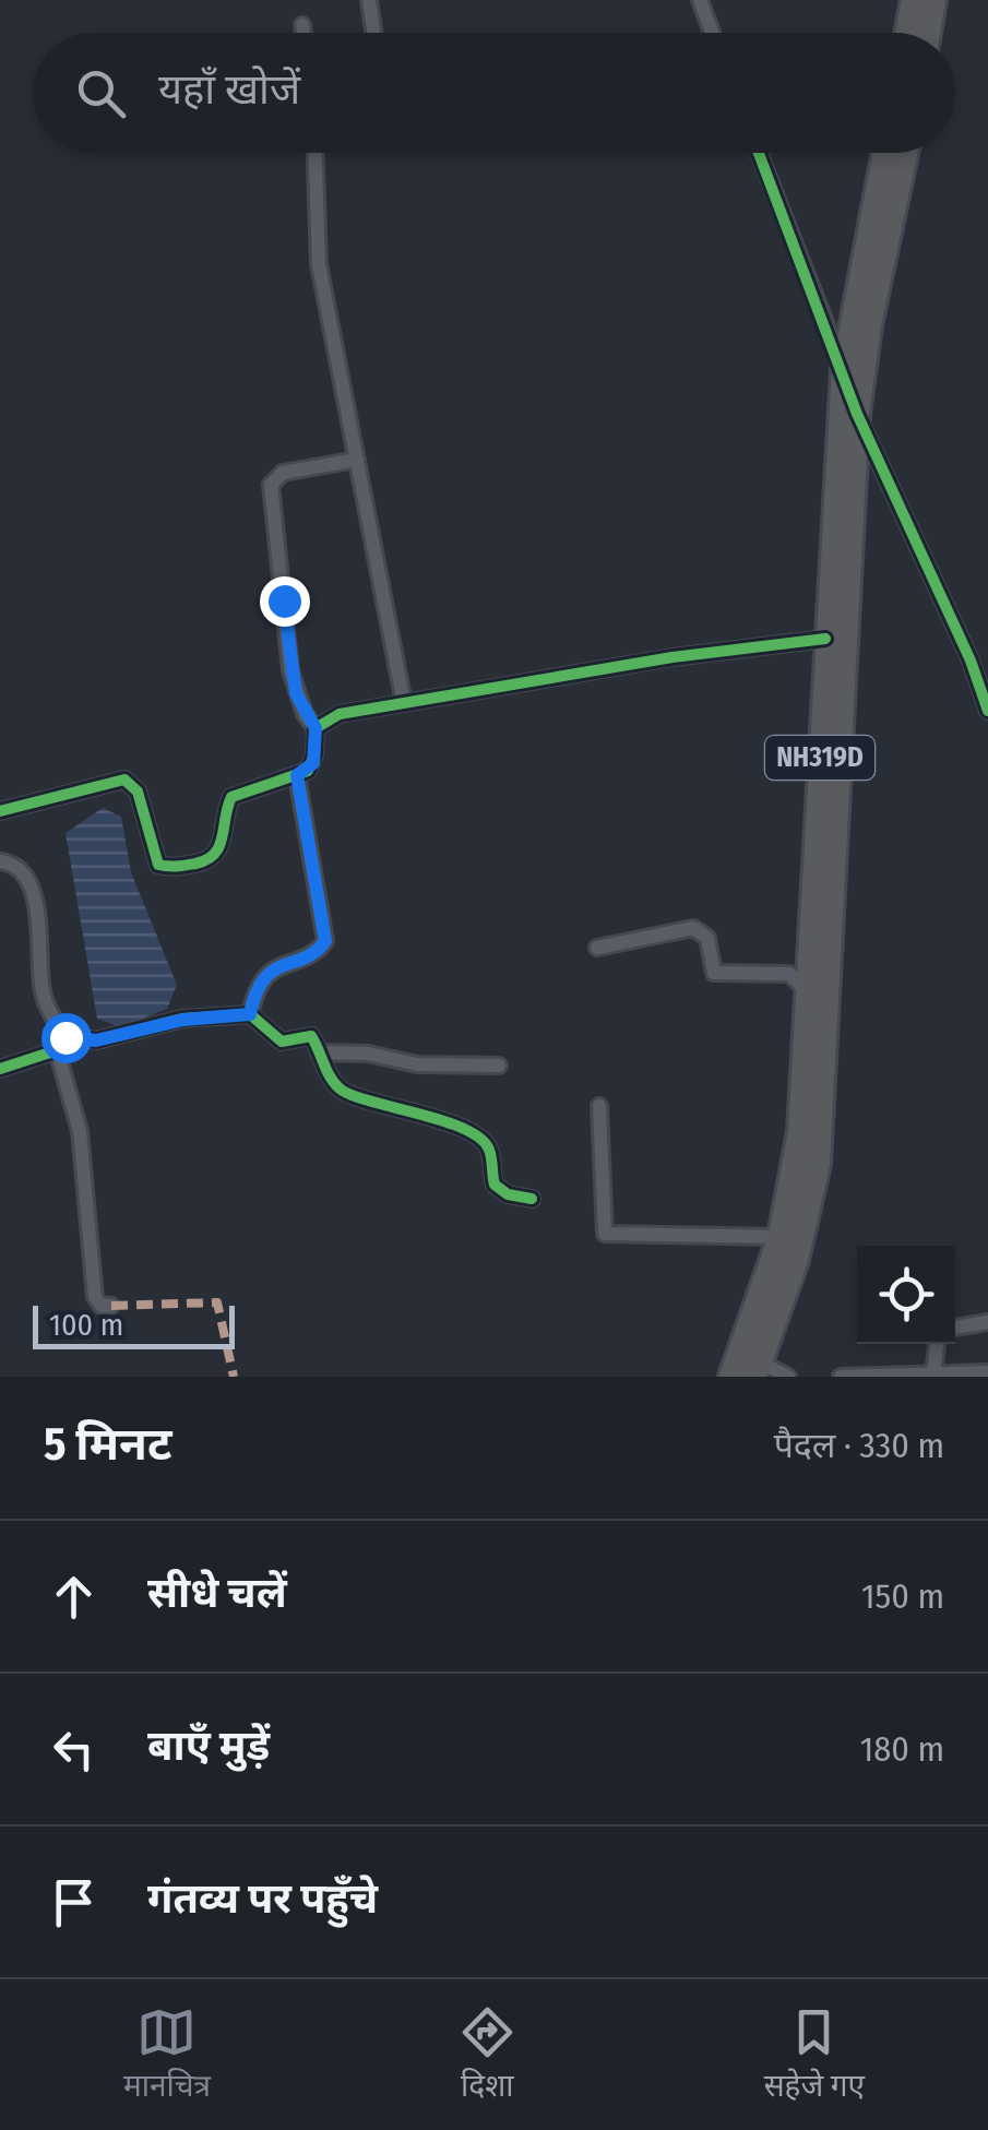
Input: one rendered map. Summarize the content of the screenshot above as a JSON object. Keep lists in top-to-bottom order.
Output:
{
  "streets": {
    "highway": ["NH319D"]
  },
  "scale_bar": "100 m",
  "page": {
    "search": "यहाँ खोजें",
    "scale": "100 m",
    "heading": ["5 मिनट", "पैदल · 330 m"],
    "list": [
      ["सीधे चलें", "150 m"],
      ["बाएँ मुड़ें", "180 m"],
      "गंतव्य पर पहुँचे"
    ],
    "nav": ["मानचित्र", "दिशा", "सहेजे गए"]
  }
}
